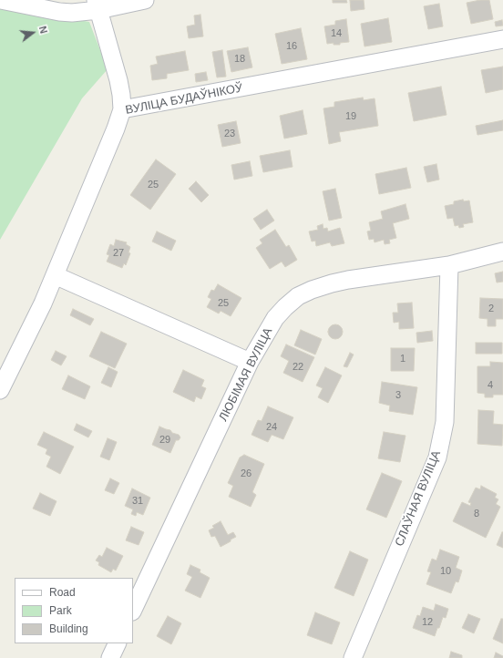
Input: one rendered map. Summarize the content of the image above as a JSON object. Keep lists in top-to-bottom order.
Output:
{
  "streets": {
    "street": ["ВУЛІЦА БУДАЎНІКОЎ", "ЛЮБІМАЯ ВУЛІЦА", "СЛАЎНАЯ ВУЛІЦА"]
  },
  "crossings": [
    ["ЛЮБІМАЯ ВУЛІЦА", "СЛАЎНАЯ ВУЛІЦА"]
  ],
  "house_numbers": [
    "14",
    "16",
    "18",
    "19",
    "23",
    "25",
    "27",
    "25",
    "2",
    "1",
    "22",
    "4",
    "3",
    "24",
    "29",
    "26",
    "31",
    "8",
    "10",
    "12"
  ],
  "legend": ["Road", "Park", "Building"],
  "north": "right"
}
